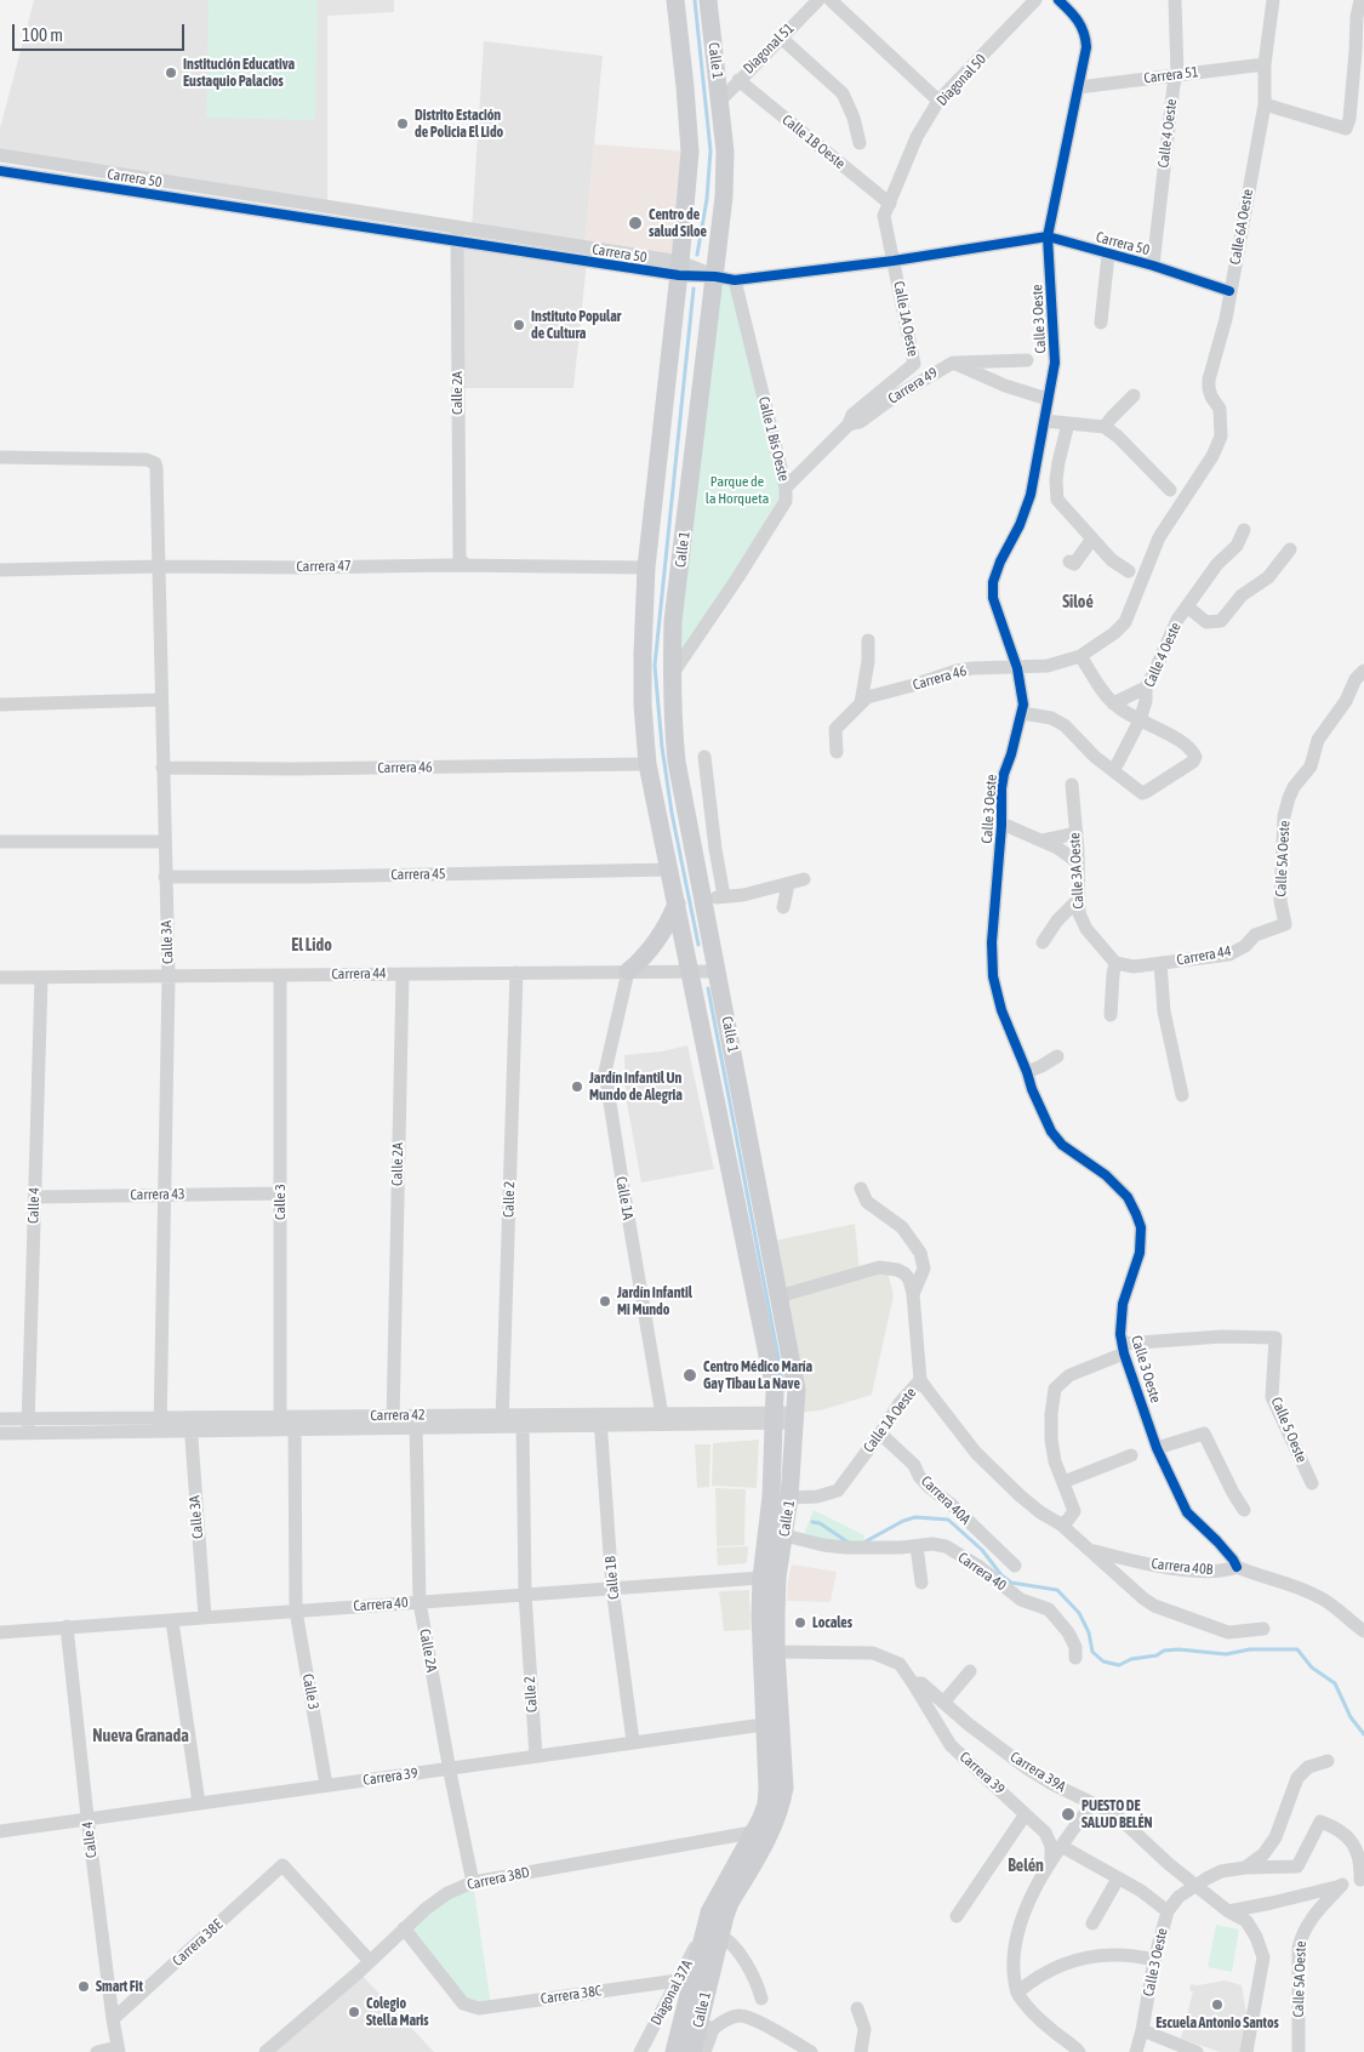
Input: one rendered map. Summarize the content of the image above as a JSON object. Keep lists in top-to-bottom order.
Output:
{
  "streets": {
    "main road": ["Calle 1"],
    "street": [
      "Diagonal 51",
      "Carrera 51",
      "Diagonal 50",
      "Calle 4 Oeste",
      "Calle 1B Oeste",
      "Carrera 50",
      "Calle 6A Oeste",
      "Calle 1A Oeste",
      "Calle 3 Oeste",
      "Carrera 49",
      "Calle 2A",
      "Calle 1 Bis Oeste",
      "Carrera 47",
      "Carrera 46",
      "Calle 5A Oeste",
      "Calle 3A Oeste",
      "Carrera 45",
      "Calle 3A",
      "Carrera 44",
      "Carrera 43",
      "Calle 1A",
      "Calle 2",
      "Calle 3",
      "Calle 4",
      "Carrera 42",
      "Calle 5 Oeste",
      "Carrera 40A",
      "Carrera 40B",
      "Carrera 40",
      "Calle 1B",
      "Carrera 39A",
      "Carrera 39",
      "Carrera 38D",
      "Carrera 38E",
      "Diagonal 37A",
      "Carrera 38C"
    ]
  },
  "crossings": [
    ["Diagonal 51", "Calle 1"],
    ["Diagonal 51", "Calle 1B Oeste"],
    ["Calle 1", "Carrera 50"],
    ["Calle 1", "Calle 1A Oeste"],
    ["Calle 1", "Calle 1 Bis Oeste"],
    ["Calle 1", "Carrera 47"],
    ["Calle 1", "Carrera 46"],
    ["Calle 1", "Carrera 45"],
    ["Calle 1", "Carrera 44"],
    ["Calle 1", "Carrera 42"],
    ["Calle 1", "Carrera 40"],
    ["Calle 1", "Carrera 39A"],
    ["Calle 1", "Carrera 39"],
    ["Calle 1", "Carrera 38D"],
    ["Calle 1", "Diagonal 37A"],
    ["Carrera 51", "Calle 4 Oeste"],
    ["Carrera 51", "Calle 6A Oeste"],
    ["Carrera 51", "Calle 3 Oeste"],
    ["Diagonal 50", "Calle 1B Oeste"],
    ["Diagonal 50", "Calle 1A Oeste"],
    ["Calle 4 Oeste", "Carrera 50"],
    ["Calle 1B Oeste", "Calle 1A Oeste"],
    ["Carrera 50", "Calle 6A Oeste"],
    ["Carrera 50", "Calle 1A Oeste"],
    ["Carrera 50", "Calle 3 Oeste"],
    ["Carrera 50", "Calle 2A"],
    ["Carrera 50", "Calle 1 Bis Oeste"],
    ["Calle 6A Oeste", "Carrera 46"],
    ["Calle 1A Oeste", "Carrera 49"],
    ["Calle 1A Oeste", "Carrera 40A"],
    ["Calle 1A Oeste", "Carrera 40B"],
    ["Calle 3 Oeste", "Carrera 49"],
    ["Calle 3 Oeste", "Carrera 46"],
    ["Calle 3 Oeste", "Calle 5 Oeste"],
    ["Calle 3 Oeste", "Carrera 40B"],
    ["Calle 3 Oeste", "Carrera 39A"],
    ["Carrera 49", "Calle 1 Bis Oeste"],
    ["Calle 2A", "Carrera 47"],
    ["Calle 2A", "Carrera 44"],
    ["Calle 2A", "Carrera 42"],
    ["Calle 2A", "Carrera 40"],
    ["Calle 2A", "Carrera 39"],
    ["Calle 2A", "Carrera 38D"],
    ["Carrera 47", "Calle 3A"],
    ["Carrera 46", "Calle 3A"],
    ["Calle 5A Oeste", "Carrera 44"],
    ["Calle 3A Oeste", "Carrera 44"],
    ["Carrera 45", "Calle 3A"],
    ["Calle 3A", "Carrera 44"],
    ["Calle 3A", "Carrera 43"],
    ["Calle 3A", "Carrera 42"],
    ["Calle 3A", "Carrera 40"],
    ["Carrera 44", "Calle 1A"],
    ["Carrera 44", "Calle 2"],
    ["Carrera 44", "Calle 3"],
    ["Carrera 44", "Calle 4"],
    ["Carrera 43", "Calle 3"],
    ["Carrera 43", "Calle 4"],
    ["Calle 1A", "Carrera 42"],
    ["Calle 2", "Carrera 42"],
    ["Calle 2", "Carrera 40"],
    ["Calle 2", "Carrera 39"],
    ["Calle 3", "Carrera 42"],
    ["Calle 3", "Carrera 40"],
    ["Calle 3", "Carrera 39"],
    ["Calle 4", "Carrera 42"],
    ["Calle 4", "Carrera 40"],
    ["Calle 4", "Carrera 39"],
    ["Calle 4", "Carrera 38E"],
    ["Carrera 42", "Calle 1B"],
    ["Carrera 40", "Calle 1B"],
    ["Calle 1B", "Carrera 39"],
    ["Carrera 39A", "Carrera 39"],
    ["Carrera 38D", "Carrera 38E"],
    ["Carrera 38D", "Carrera 38C"],
    ["Diagonal 37A", "Carrera 38C"]
  ],
  "districts": [
    "Siloé",
    "El Lido",
    "Nueva Granada",
    "Belén"
  ],
  "parks": ["Parque de la Horqueta"],
  "places": [
    "Institución Educativa Eustaquio Palacios",
    "Distrito Estación de Policia El Lido",
    "Centro de salud Siloe",
    "Instituto Popular de Cultura",
    "Jardín Infantil Un Mundo de Alegria",
    "Jardín Infantil Mi Mundo",
    "Centro Médico María Gay Tibau La Nave",
    "Locales",
    "PUESTO DE SALUD BELÉN",
    "Smart Fit",
    "Escuela Antonio Santos",
    "Colegio Stella Maris"
  ],
  "scale_bar": "100 m"
}
